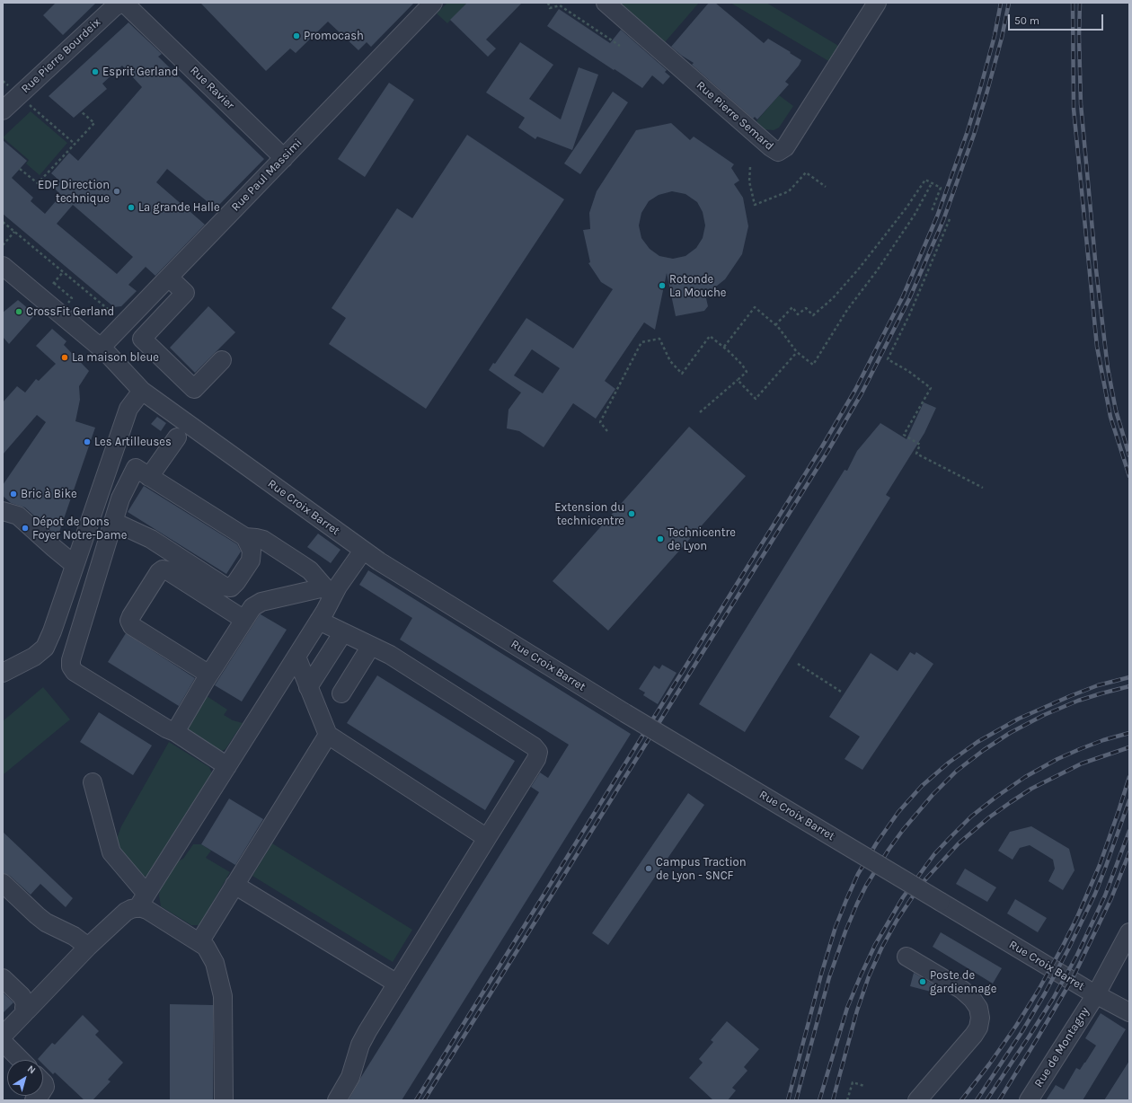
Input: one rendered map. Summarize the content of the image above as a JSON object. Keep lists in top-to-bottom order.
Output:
{
  "streets": {
    "street": [
      "Rue Pierre Bourdeix",
      "Rue Ravier",
      "Rue Pierre Semard",
      "Rue Paul Massimi",
      "Rue Croix Barret",
      "Rue de Montagny"
    ]
  },
  "crossings": [
    ["Rue Pierre Bourdeix", "Rue Ravier"],
    ["Rue Ravier", "Rue Paul Massimi"],
    ["Rue Paul Massimi", "Rue Croix Barret"],
    ["Rue Croix Barret", "Rue de Montagny"]
  ],
  "places": [
    "Promocash",
    "Esprit Gerland",
    "EDF Direction technique",
    "La grande Halle",
    "Rotonde La Mouche",
    "CrossFit Gerland",
    "La maison bleue",
    "Les Artilleuses",
    "Bric à Bike",
    "Extension du technicentre",
    "Dépot de Dons Foyer Notre-Dame",
    "Technicentre de Lyon",
    "Campus Traction de Lyon - SNCF",
    "Poste de gardiennage"
  ],
  "scale_bar": "50 m",
  "north": "top right"
}
